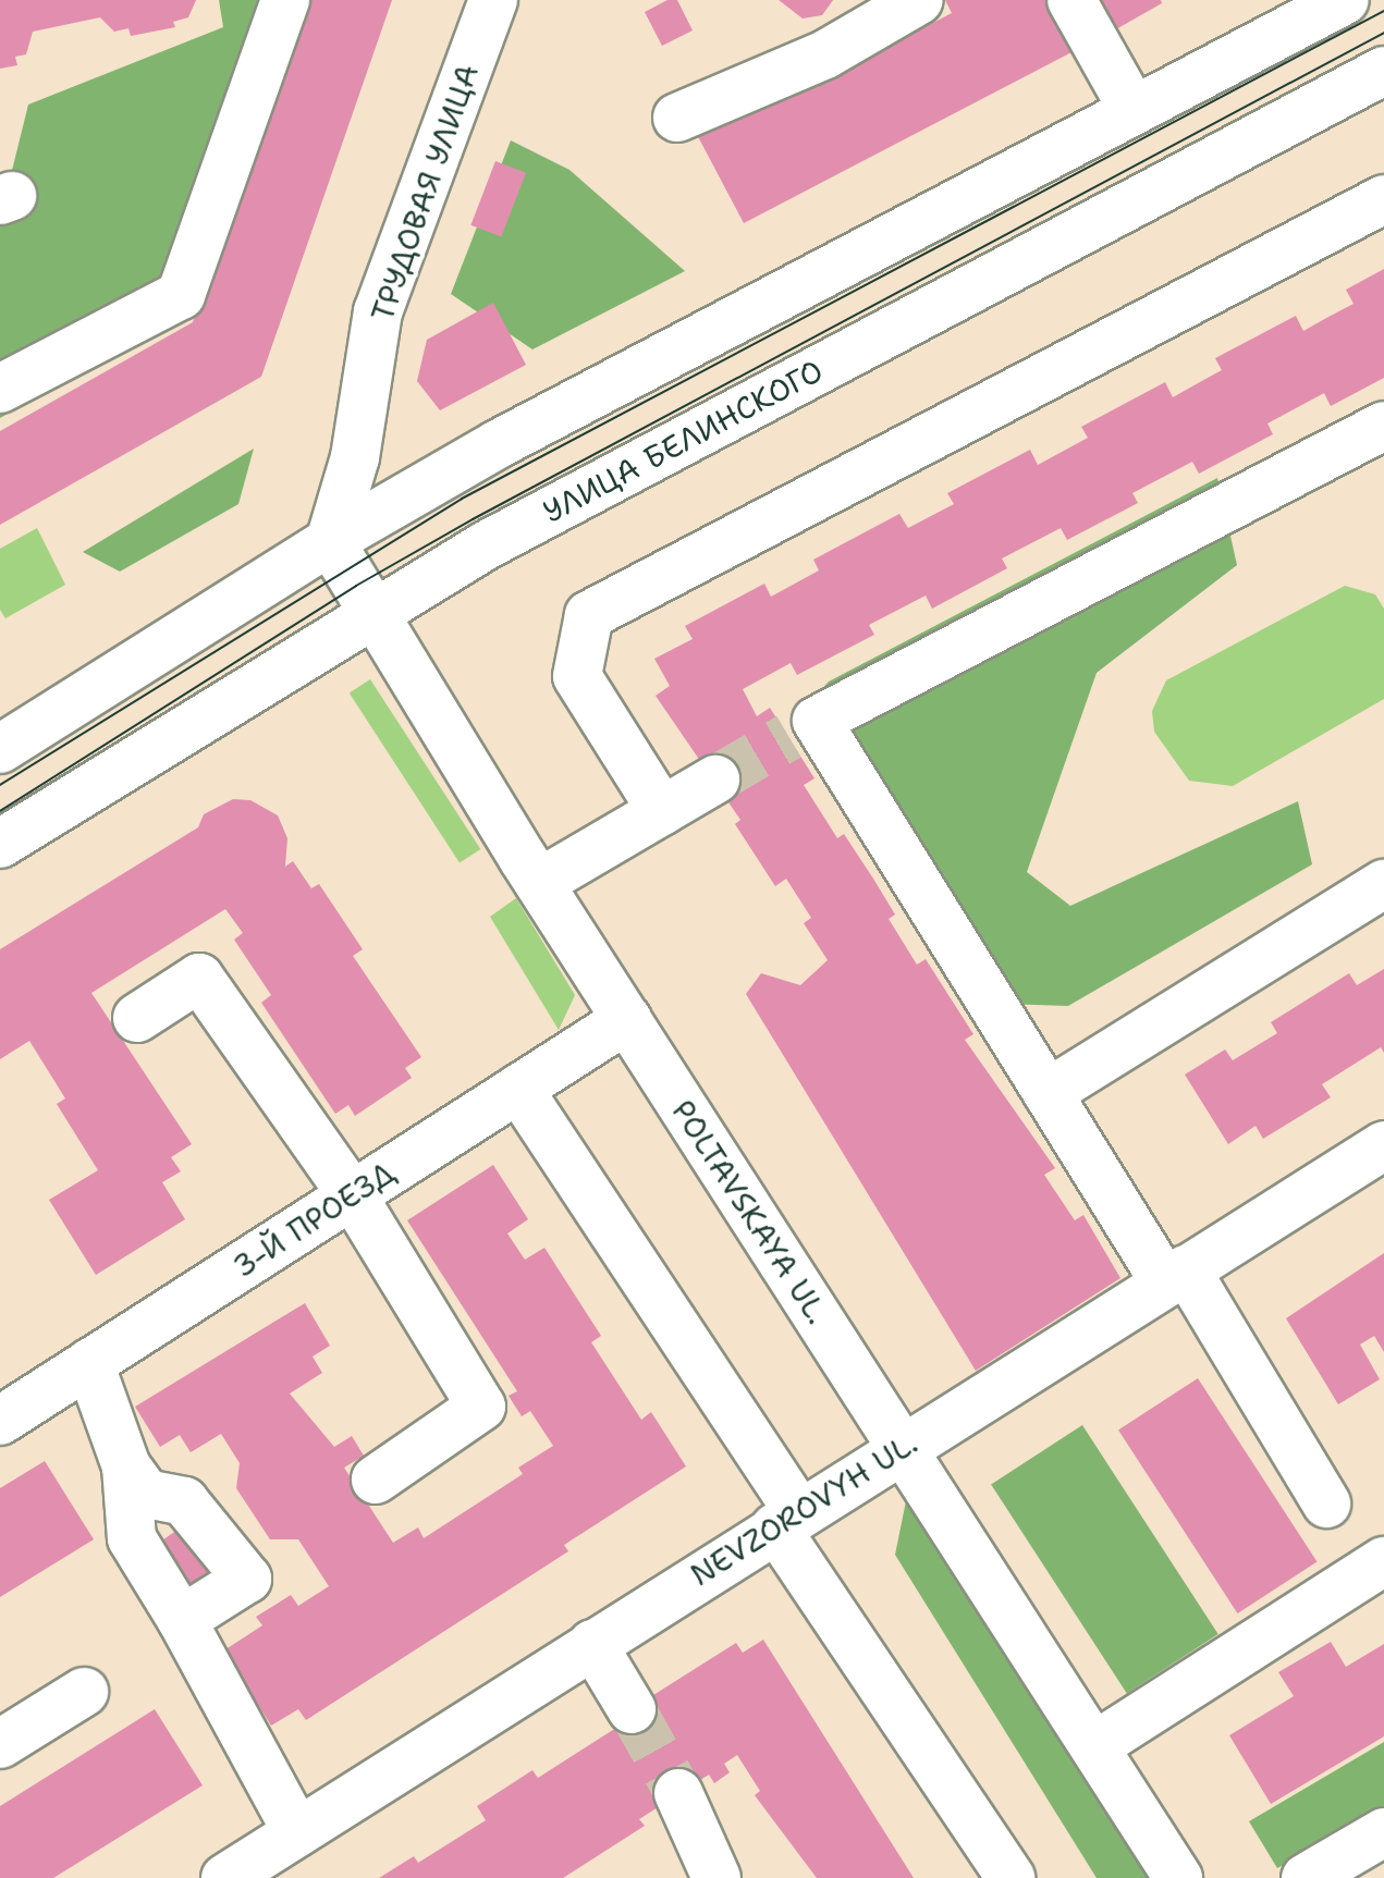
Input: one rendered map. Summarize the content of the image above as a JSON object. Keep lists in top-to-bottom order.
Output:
{
  "streets": {
    "street": [
      "ТРУДОВАЯ УЛИЦА",
      "УЛИЦА БЕЛИНСКОГО",
      "POLTAVSKAYA UL.",
      "3-Й ПРОЕЗД",
      "NEVZOROVYH UL."
    ]
  },
  "crossings": [
    ["ТРУДОВАЯ УЛИЦА", "POLTAVSKAYA UL."],
    ["УЛИЦА БЕЛИНСКОГО", "POLTAVSKAYA UL."],
    ["POLTAVSKAYA UL.", "3-Й ПРОЕЗД"],
    ["POLTAVSKAYA UL.", "NEVZOROVYH UL."]
  ]
}
